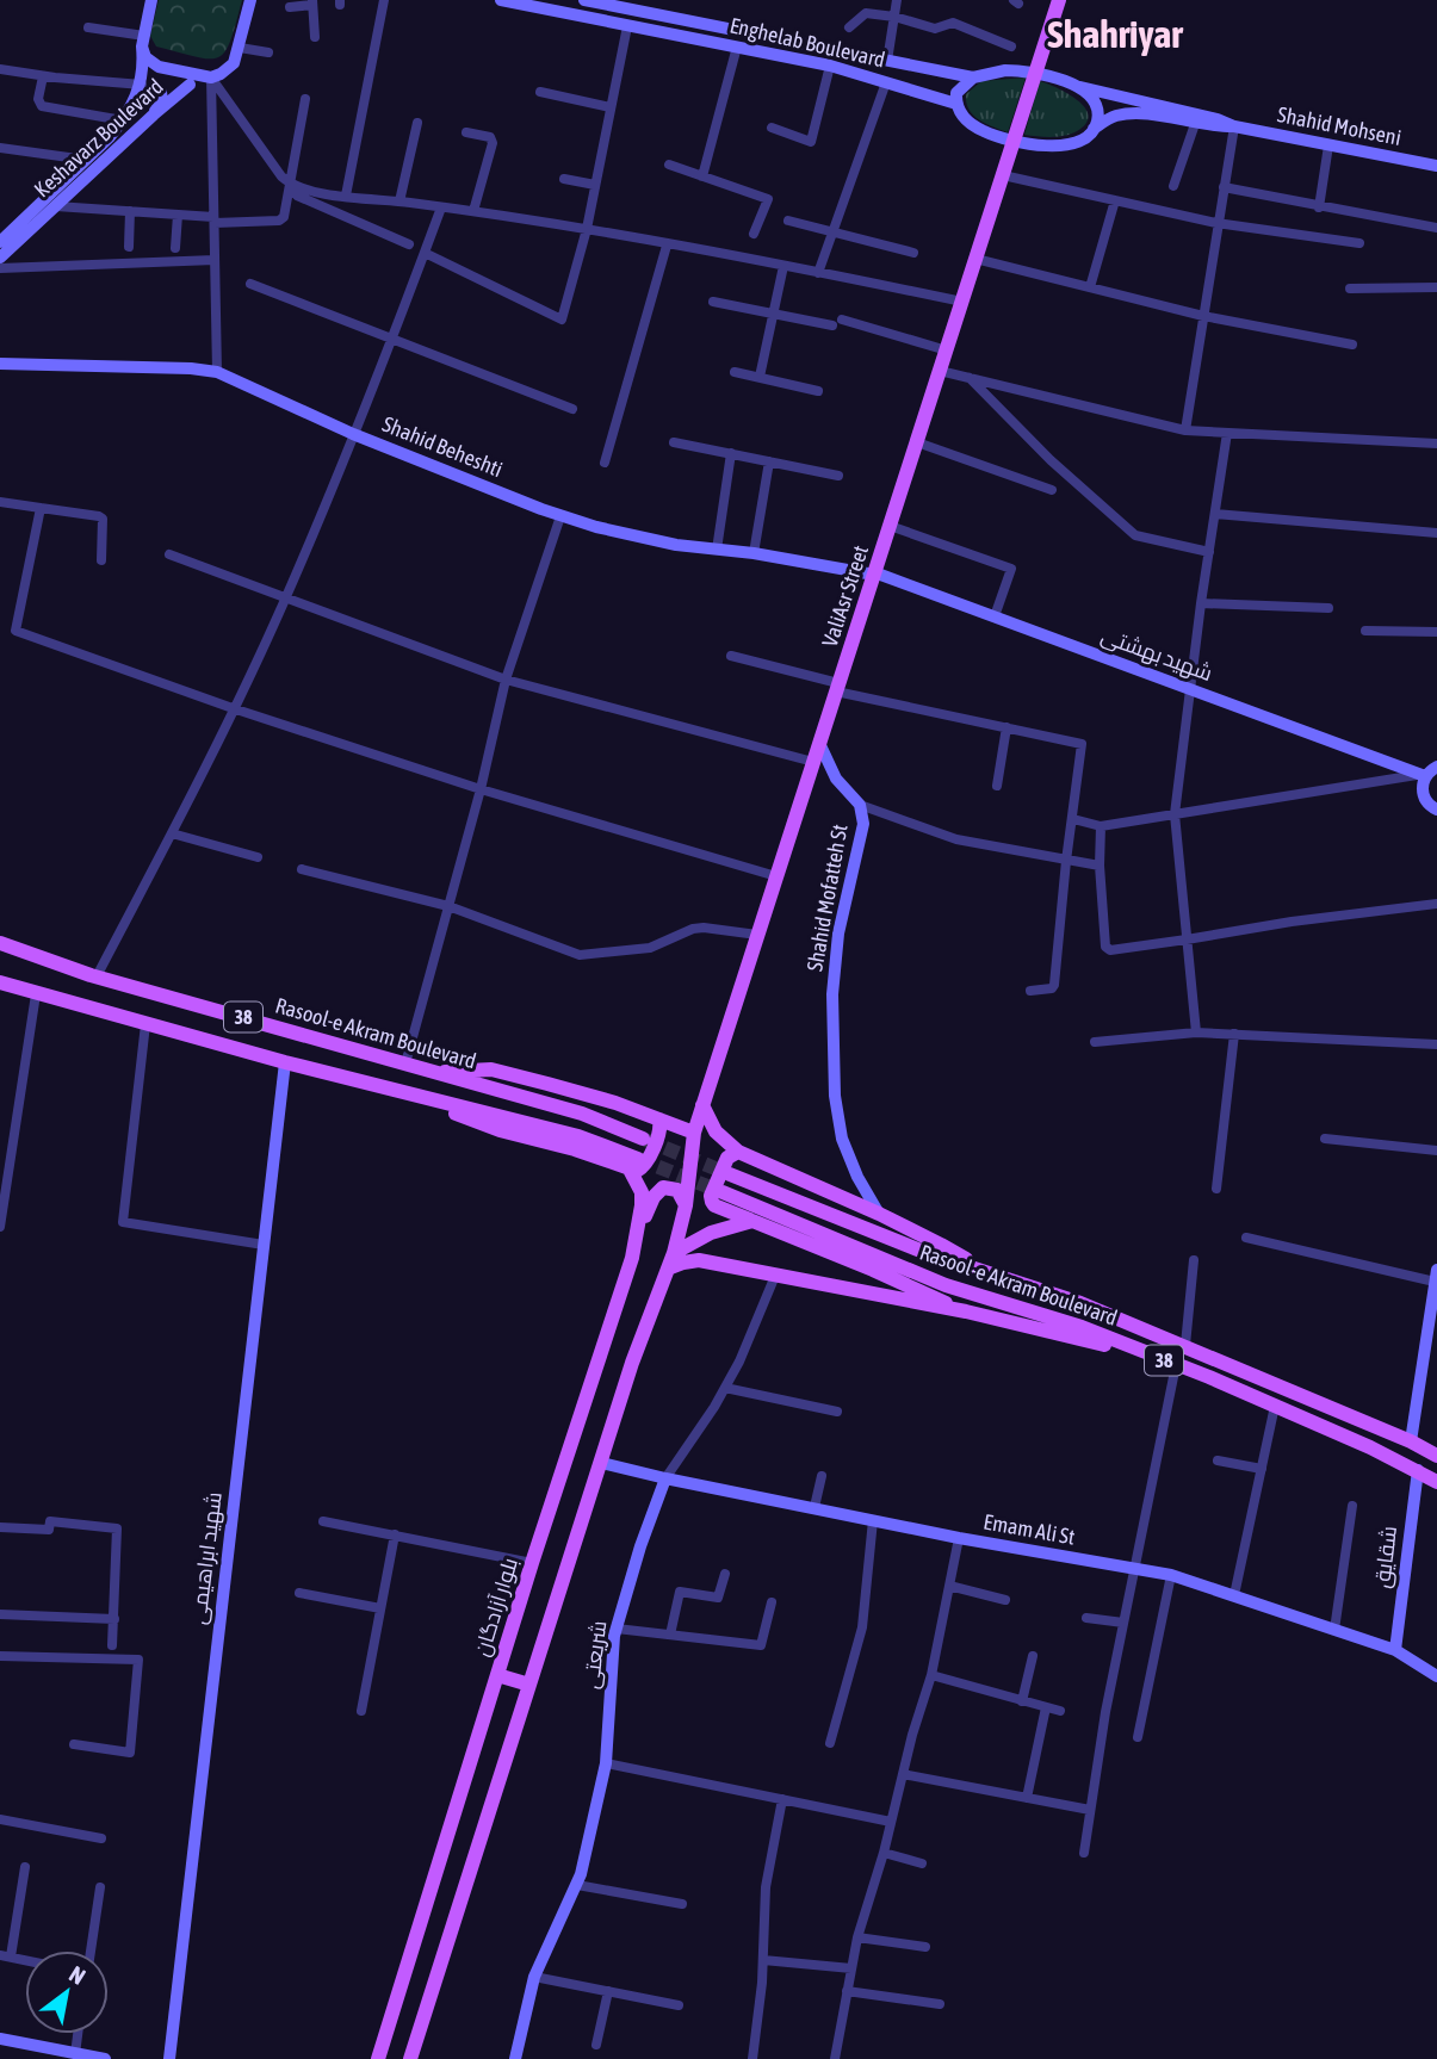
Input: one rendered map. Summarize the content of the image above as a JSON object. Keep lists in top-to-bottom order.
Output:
{
  "streets": {
    "main road": [
      "ValiAsr Street",
      "38",
      "Rasool-e Akram Boulevard",
      "بلوار آزادگان"
    ],
    "street": [
      "Enghelab Boulevard",
      "Shahid Mohseni",
      "Keshavarz Boulevard",
      "Shahid Beheshti",
      "شهید بهشتی",
      "Shahid Mofatteh St",
      "Emam Ali St",
      "شقایق",
      "شهید ابراهیمی",
      "شریعتی"
    ]
  },
  "crossings": [
    ["Shahid Beheshti", "ValiAsr Street"],
    ["Shahid Beheshti", "شهید بهشتی"],
    ["ValiAsr Street", "شهید بهشتی"],
    ["ValiAsr Street", "Shahid Mofatteh St"],
    ["38", "شهید ابراهیمی"],
    ["38", "بلوار آزادگان"],
    ["Rasool-e Akram Boulevard", "شقایق"],
    ["Emam Ali St", "شقایق"],
    ["Emam Ali St", "شریعتی"]
  ],
  "districts": ["Shahriyar"],
  "north": "top right"
}
